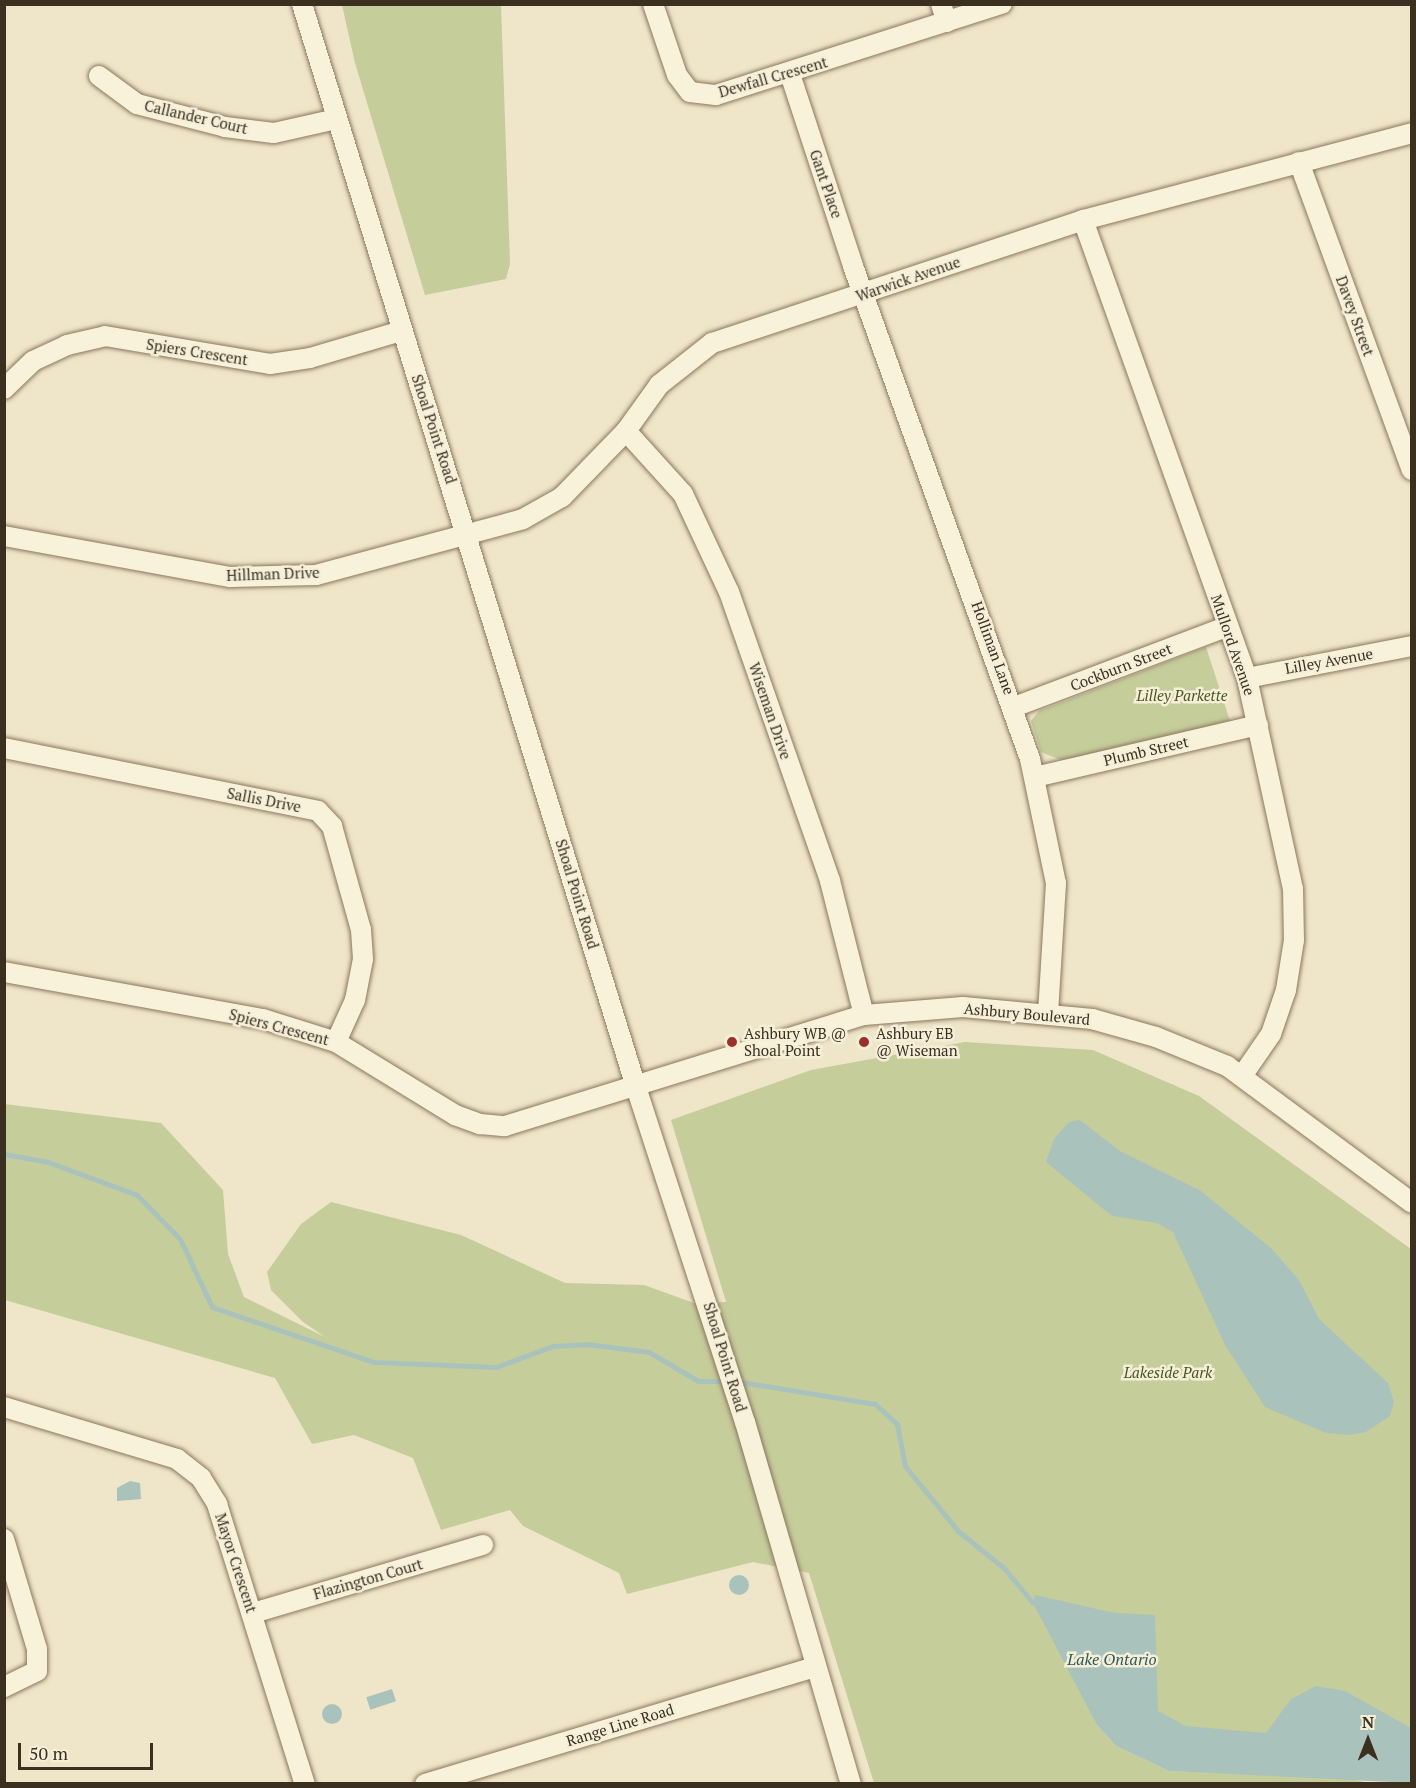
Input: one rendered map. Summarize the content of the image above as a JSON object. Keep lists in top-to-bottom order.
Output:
{
  "streets": {
    "street": [
      "Dewfall Crescent",
      "Callander Court",
      "Gant Place",
      "Warwick Avenue",
      "Davey Street",
      "Spiers Crescent",
      "Shoal Point Road",
      "Hillman Drive",
      "Mullord Avenue",
      "Holliman Lane",
      "Lilley Avenue",
      "Cockburn Street",
      "Wiseman Drive",
      "Plumb Street",
      "Sallis Drive",
      "Ashbury Boulevard",
      "Mayor Crescent",
      "Flazington Court",
      "Range Line Road"
    ]
  },
  "crossings": [
    ["Dewfall Crescent", "Gant Place"],
    ["Callander Court", "Shoal Point Road"],
    ["Gant Place", "Warwick Avenue"],
    ["Gant Place", "Holliman Lane"],
    ["Warwick Avenue", "Davey Street"],
    ["Warwick Avenue", "Shoal Point Road"],
    ["Warwick Avenue", "Hillman Drive"],
    ["Warwick Avenue", "Mullord Avenue"],
    ["Warwick Avenue", "Holliman Lane"],
    ["Warwick Avenue", "Wiseman Drive"],
    ["Spiers Crescent", "Shoal Point Road"],
    ["Spiers Crescent", "Sallis Drive"],
    ["Spiers Crescent", "Ashbury Boulevard"],
    ["Shoal Point Road", "Hillman Drive"],
    ["Shoal Point Road", "Ashbury Boulevard"],
    ["Shoal Point Road", "Range Line Road"],
    ["Mullord Avenue", "Lilley Avenue"],
    ["Mullord Avenue", "Cockburn Street"],
    ["Mullord Avenue", "Plumb Street"],
    ["Mullord Avenue", "Ashbury Boulevard"],
    ["Holliman Lane", "Cockburn Street"],
    ["Holliman Lane", "Plumb Street"],
    ["Holliman Lane", "Ashbury Boulevard"],
    ["Wiseman Drive", "Ashbury Boulevard"],
    ["Mayor Crescent", "Flazington Court"]
  ],
  "water": ["Lake Ontario"],
  "parks": ["Lilley Parkette", "Lakeside Park"],
  "places": ["Ashbury WB @ Shoal Point", "Ashbury EB @ Wiseman"],
  "scale_bar": "50 m",
  "north": "top"
}
